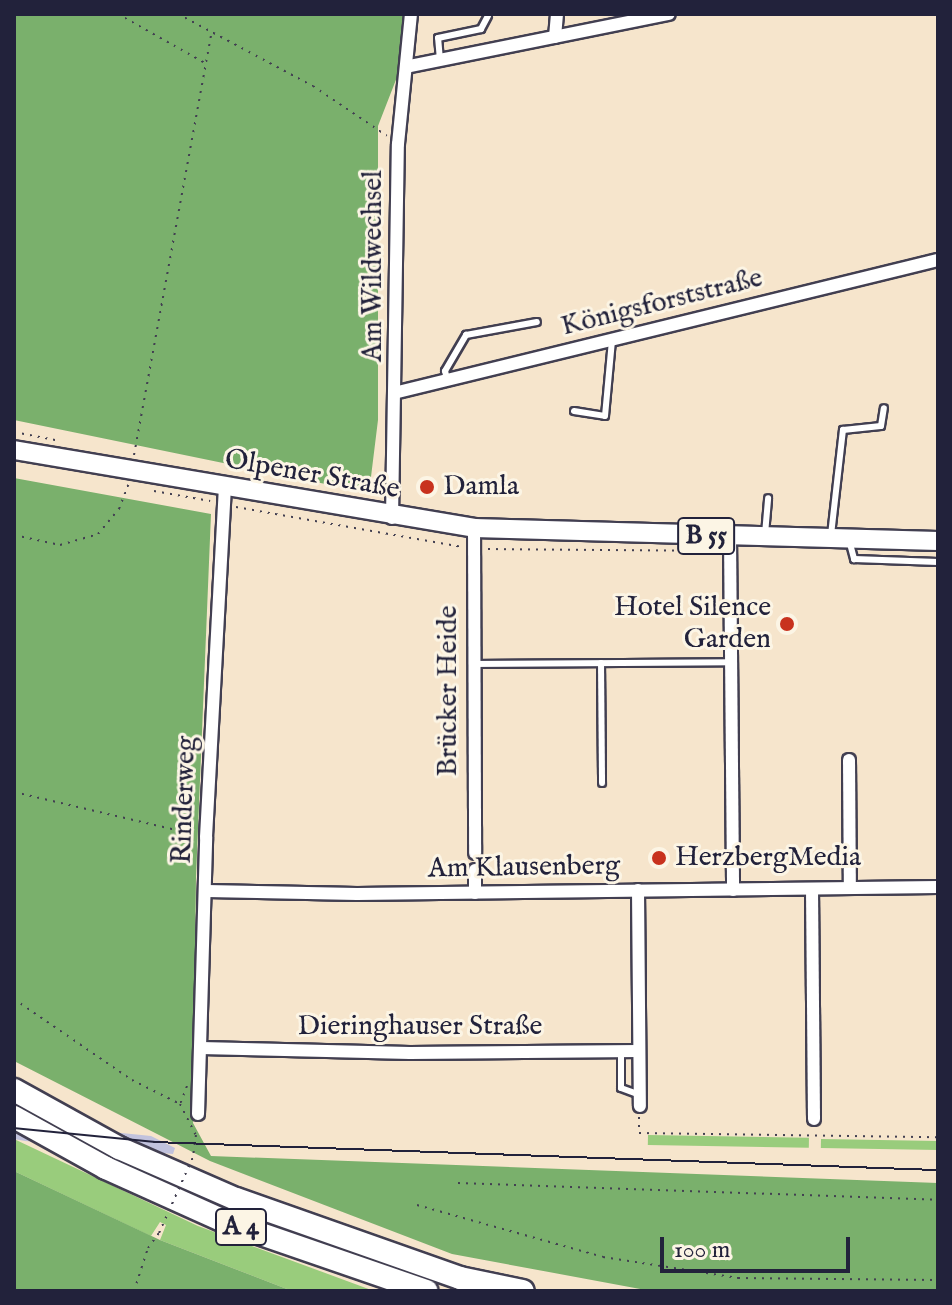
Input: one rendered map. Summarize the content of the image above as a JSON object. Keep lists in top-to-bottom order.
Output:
{
  "streets": {
    "highway": ["A 4"],
    "main road": ["Olpener Straße", "B 55"],
    "street": [
      "Am Wildwechsel",
      "Königsforststraße",
      "Brücker Heide",
      "Rinderweg",
      "Am Klausenberg",
      "Dieringhauser Straße"
    ]
  },
  "crossings": [
    ["Am Wildwechsel", "Königsforststraße"],
    ["Am Wildwechsel", "Olpener Straße"],
    ["Olpener Straße", "Brücker Heide"],
    ["Olpener Straße", "Rinderweg"],
    ["Rinderweg", "Am Klausenberg"],
    ["Rinderweg", "Dieringhauser Straße"]
  ],
  "places": ["Damla", "Hotel Silence Garden", "HerzbergMedia"],
  "scale_bar": "100 m"
}
